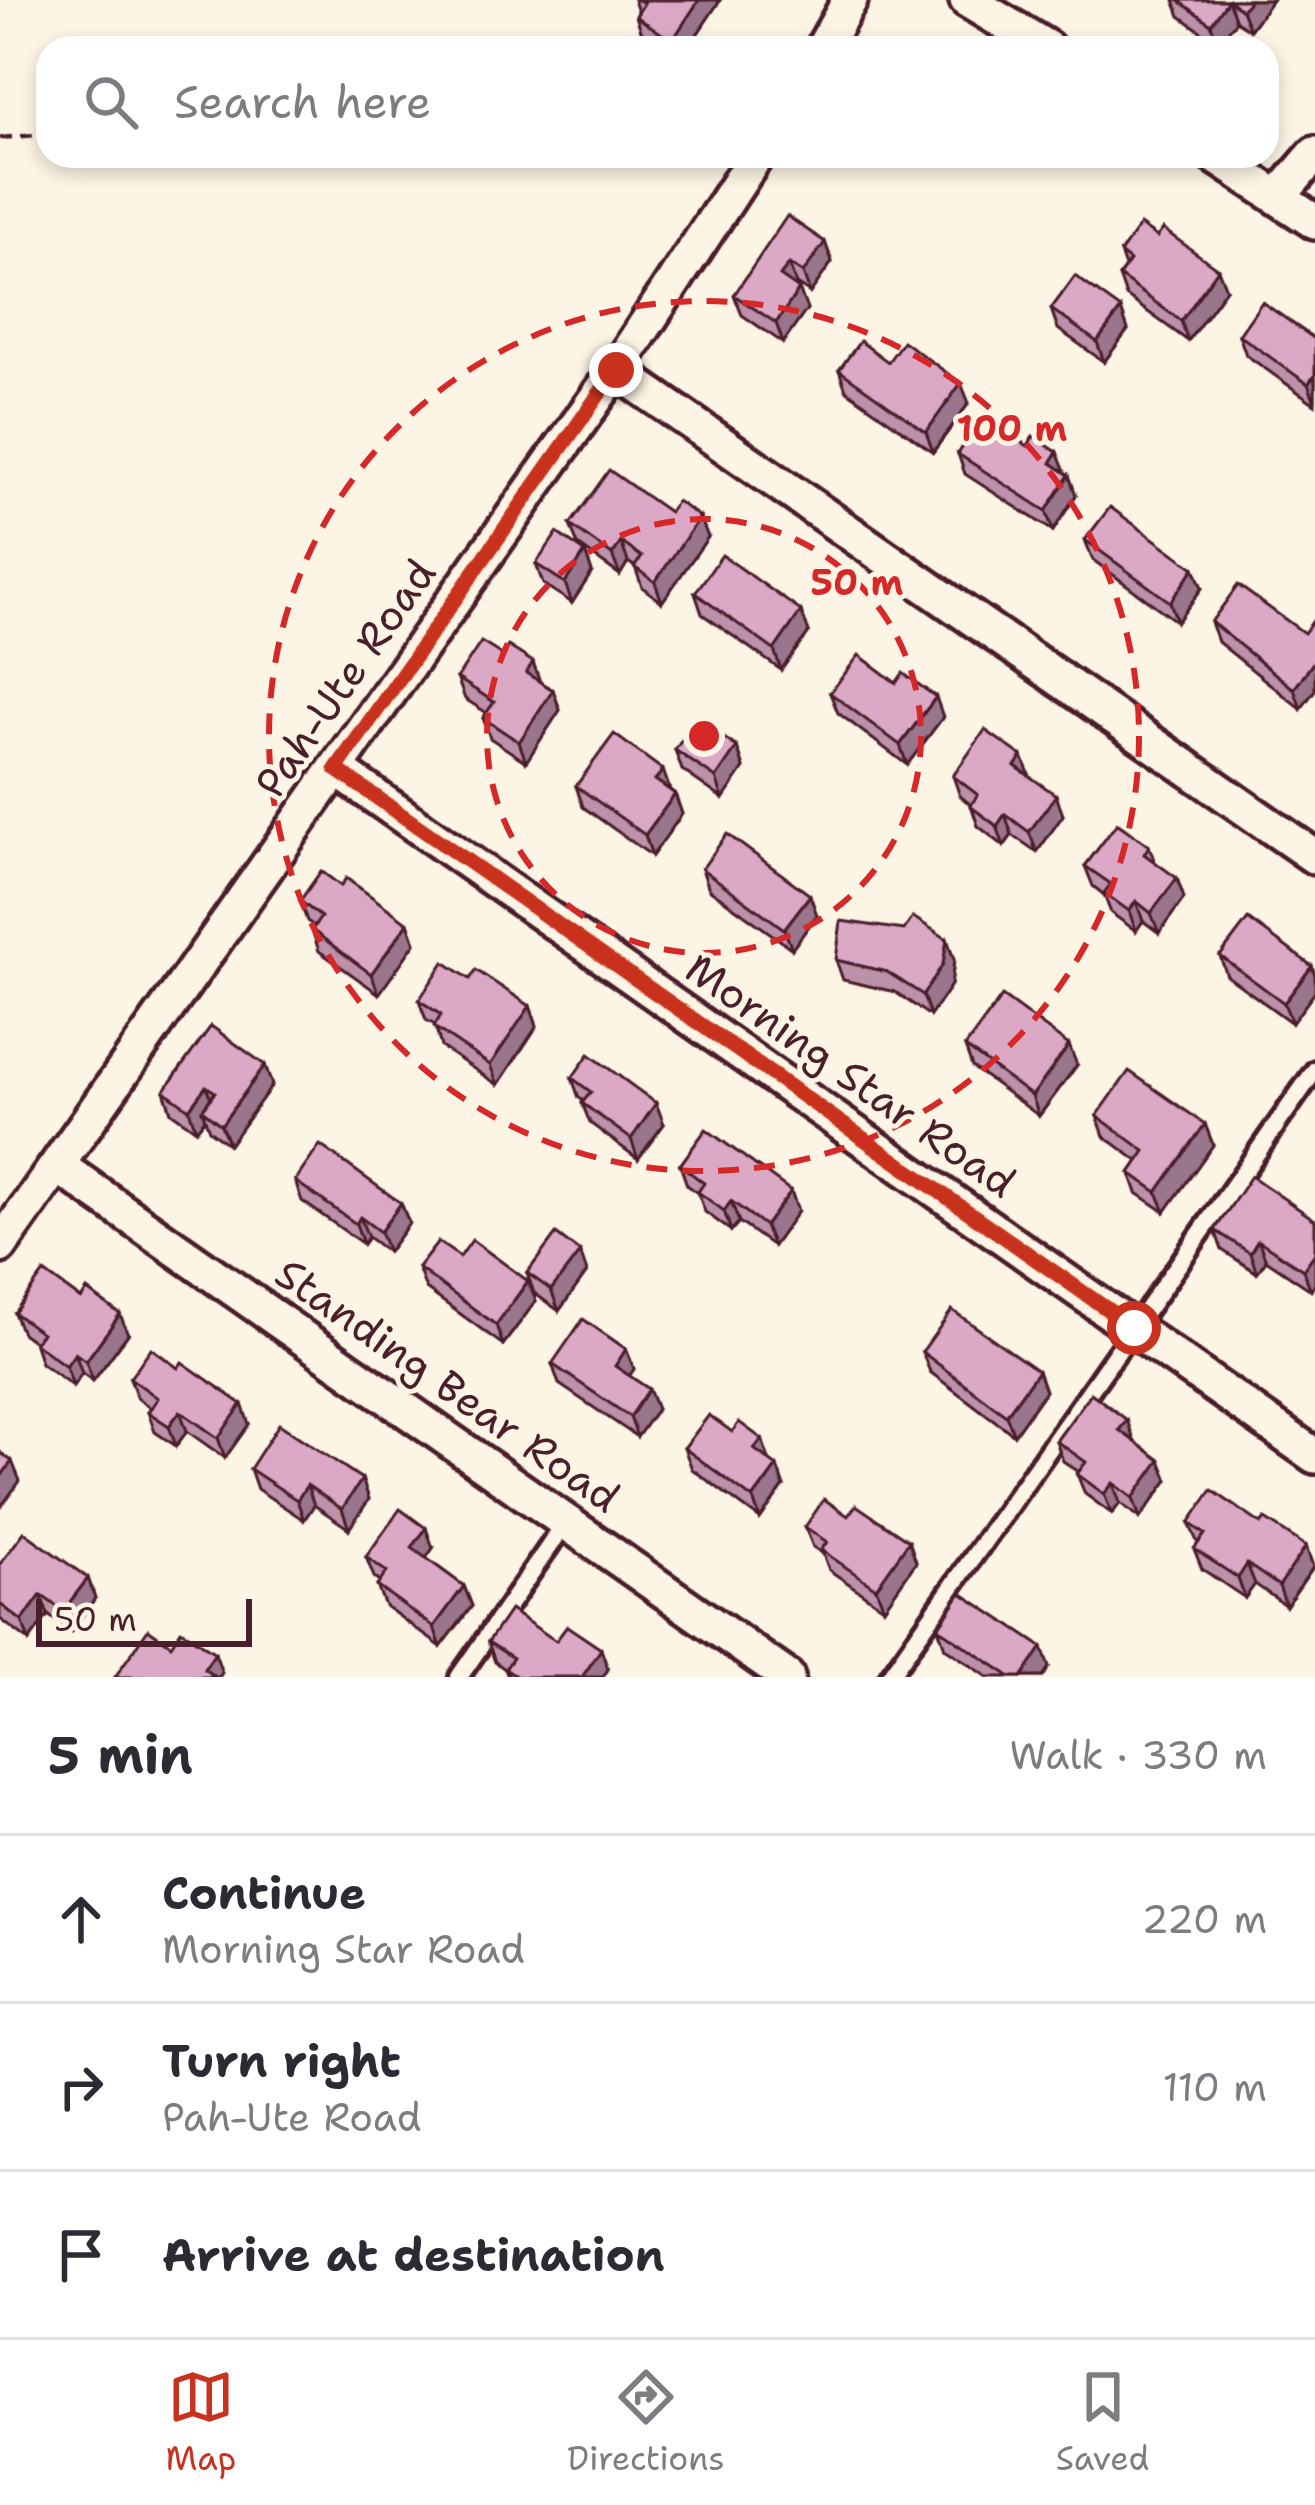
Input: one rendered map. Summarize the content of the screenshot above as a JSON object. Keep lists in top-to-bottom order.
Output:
{
  "streets": {
    "street": ["Pah-Ute Road", "Morning Star Road", "Standing Bear Road"]
  },
  "crossings": [
    ["Pah-Ute Road", "Morning Star Road"],
    ["Pah-Ute Road", "Standing Bear Road"]
  ],
  "scale_bar": "50 m",
  "page": {
    "search": "Search here",
    "scale": "50 m",
    "heading": ["5 min", "Walk · 330 m"],
    "list": [
      ["Continue", "Morning Star Road", "220 m"],
      ["Turn right", "Pah-Ute Road", "110 m"],
      "Arrive at destination"
    ],
    "nav": ["Map", "Directions", "Saved"]
  },
  "rings": ["100 m", "50 m"]
}
